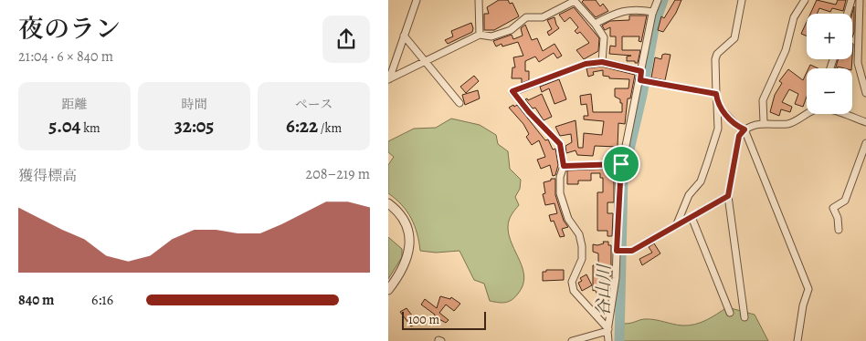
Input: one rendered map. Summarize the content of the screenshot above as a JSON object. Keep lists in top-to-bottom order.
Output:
{
  "water": ["谷山川"],
  "scale_bar": "100 m",
  "page": {
    "heading": ["夜のラン", "21:04 · 6 × 840 m"],
    "map_buttons": ["+", "−"],
    "stats": [
      ["距離", "5.04 km"],
      ["時間", "32:05"],
      ["ペース", "6:22 /km"]
    ],
    "chart": ["獲得標高", "208–219 m"],
    "list": [
      {
        "name": "840 m",
        "note": "6:16"
      }
    ],
    "scale": "100 m"
  }
}
